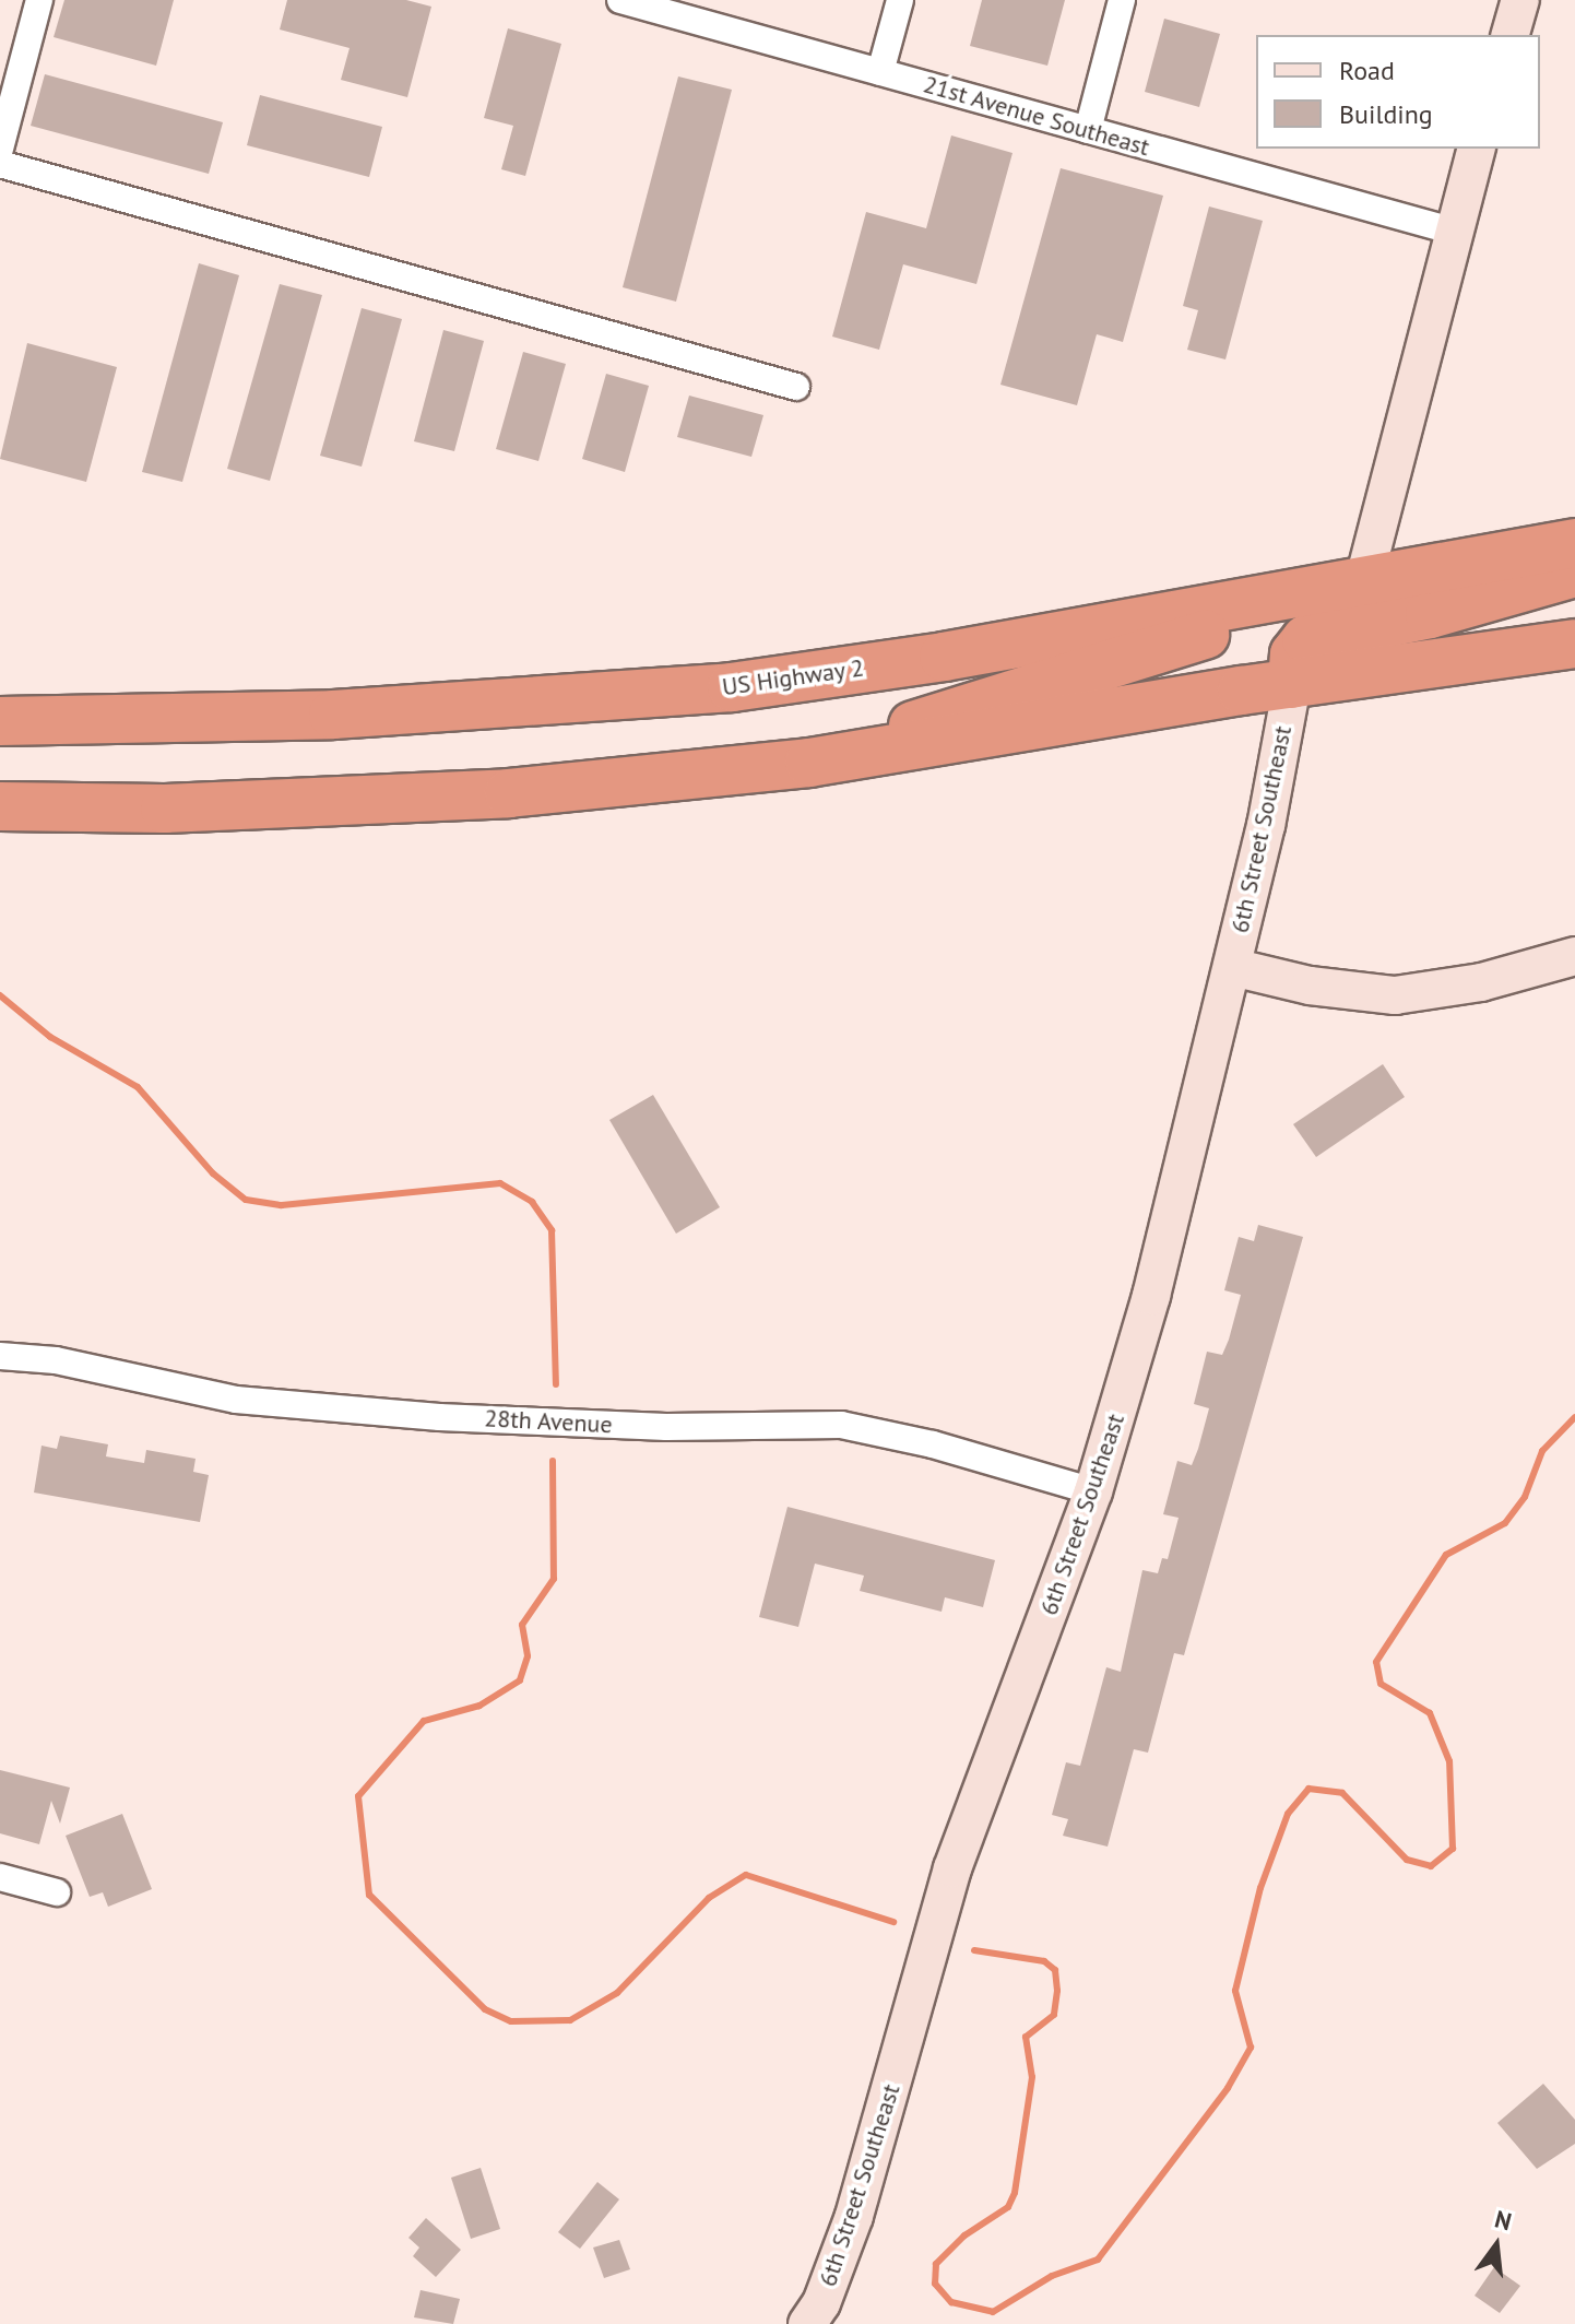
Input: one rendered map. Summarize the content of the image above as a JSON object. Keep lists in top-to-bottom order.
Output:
{
  "streets": {
    "highway": ["US Highway 2"],
    "street": ["21st Avenue Southeast", "6th Street Southeast", "28th Avenue"]
  },
  "crossings": [
    ["6th Street Southeast", "28th Avenue"]
  ],
  "legend": ["Road", "Building"],
  "north": "top"
}
